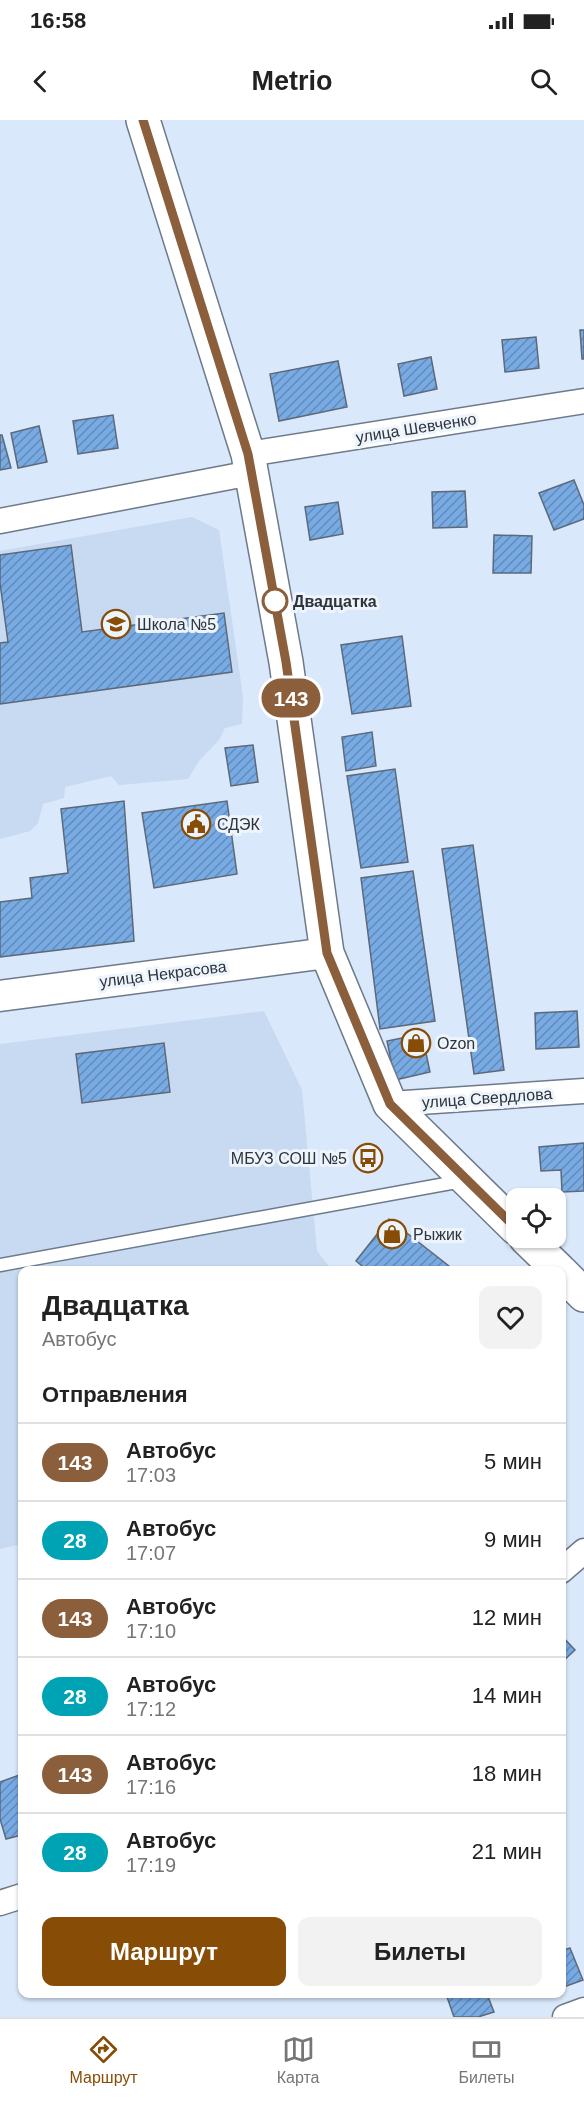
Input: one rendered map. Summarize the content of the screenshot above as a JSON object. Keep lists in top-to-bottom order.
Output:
{
  "streets": {
    "street": ["улица Шевченко", "улица Некрасова", "улица Свердлова"]
  },
  "places": {
    "other": ["Двадцатка"],
    "school or university": ["Школа №5"],
    "public building": ["СДЭК"],
    "shop": ["Ozon", "Рыжик"],
    "bus stop": ["МБУЗ СОШ №5"]
  },
  "lines": ["bus line 143"],
  "page": {
    "status": "16:58",
    "header": "Metrio",
    "on_map": "143",
    "heading": [
      ["Двадцатка", "Автобус"],
      "Отправления"
    ],
    "list": [
      {
        "mark": "143",
        "name": "Автобус",
        "note": "17:03",
        "value": "5 мин"
      },
      {
        "mark": "28",
        "name": "Автобус",
        "note": "17:07",
        "value": "9 мин"
      },
      {
        "mark": "143",
        "name": "Автобус",
        "note": "17:10",
        "value": "12 мин"
      },
      {
        "mark": "28",
        "name": "Автобус",
        "note": "17:12",
        "value": "14 мин"
      },
      {
        "mark": "143",
        "name": "Автобус",
        "note": "17:16",
        "value": "18 мин"
      },
      {
        "mark": "28",
        "name": "Автобус",
        "note": "17:19",
        "value": "21 мин"
      }
    ],
    "buttons": ["Маршрут", "Билеты"],
    "tabs": ["Маршрут", "Карта", "Билеты"]
  }
}
